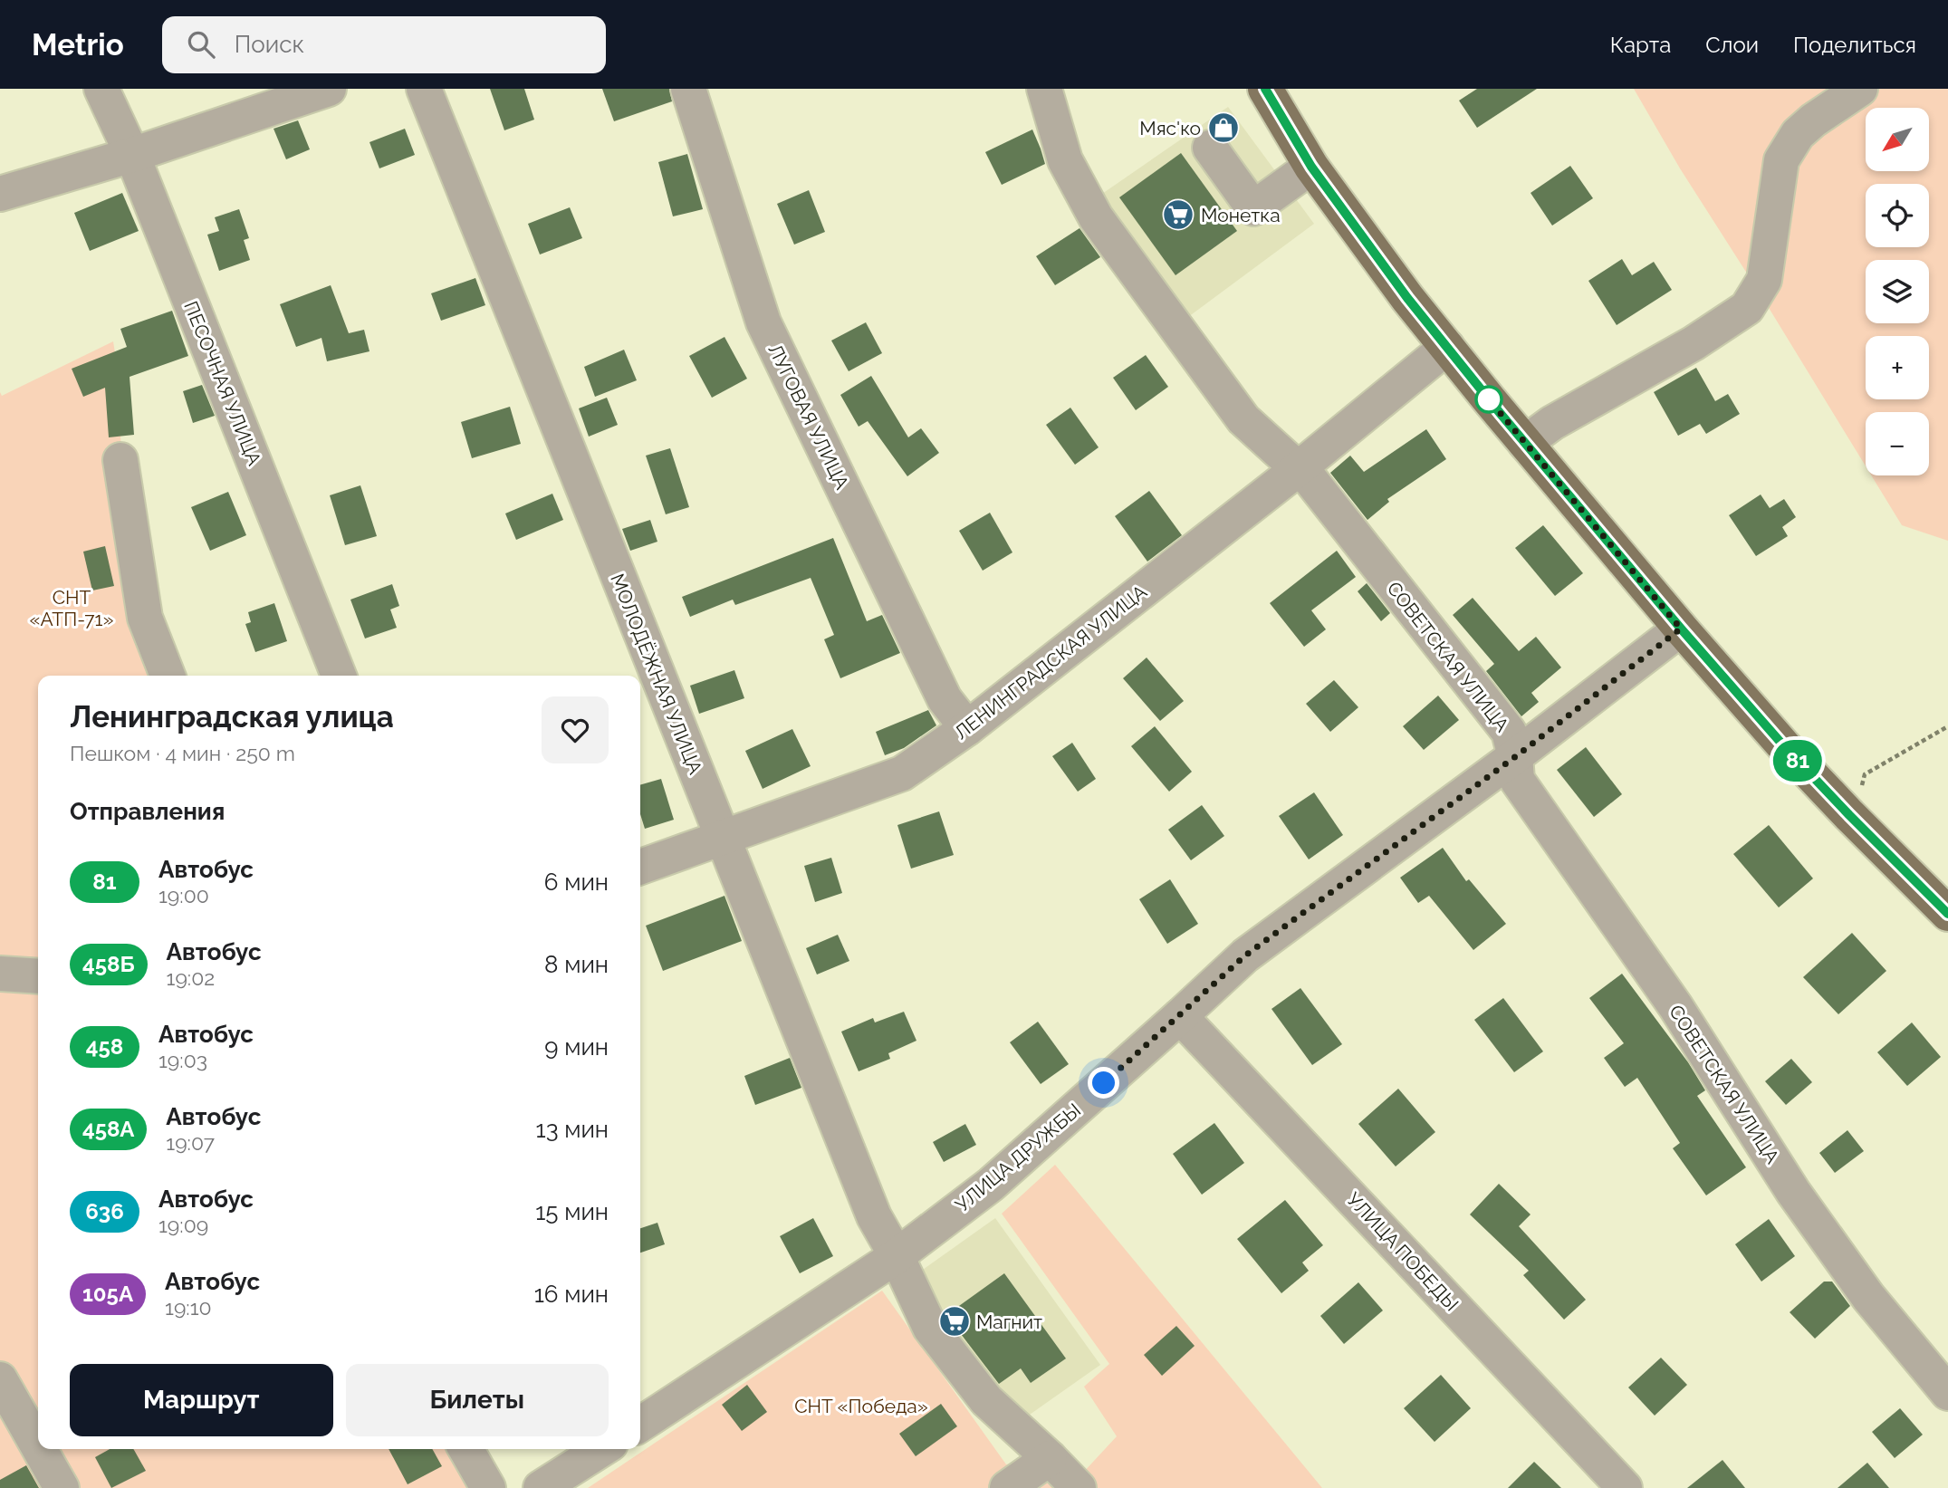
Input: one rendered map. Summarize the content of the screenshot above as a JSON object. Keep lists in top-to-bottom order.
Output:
{
  "streets": {
    "street": [
      "ПЕСОЧНАЯ УЛИЦА",
      "ЛУГОВАЯ УЛИЦА",
      "СОВЕТСКАЯ УЛИЦА",
      "ЛЕНИНГРАДСКАЯ УЛИЦА",
      "МОЛОДЁЖНАЯ УЛИЦА",
      "УЛИЦА ДРУЖБЫ",
      "УЛИЦА ПОБЕДЫ"
    ]
  },
  "crossings": [
    ["ЛУГОВАЯ УЛИЦА", "ЛЕНИНГРАДСКАЯ УЛИЦА"],
    ["СОВЕТСКАЯ УЛИЦА", "ЛЕНИНГРАДСКАЯ УЛИЦА"],
    ["СОВЕТСКАЯ УЛИЦА", "УЛИЦА ДРУЖБЫ"],
    ["ЛЕНИНГРАДСКАЯ УЛИЦА", "МОЛОДЁЖНАЯ УЛИЦА"],
    ["МОЛОДЁЖНАЯ УЛИЦА", "УЛИЦА ДРУЖБЫ"],
    ["УЛИЦА ДРУЖБЫ", "УЛИЦА ПОБЕДЫ"]
  ],
  "parks": ["СНТ «АТП-71»", "СНТ «Победа»"],
  "places": {
    "shop": ["Мяс'ко"],
    "supermarket": ["Монетка", "Магнит"]
  },
  "lines": ["bus line 81"],
  "north": "bottom left",
  "page": {
    "header": "Metrio",
    "search": "Поиск",
    "nav": ["Карта", "Слои", "Поделиться"],
    "on_map": "81",
    "map_buttons": ["+", "−"],
    "heading": [
      ["Ленинградская улица", "Пешком · 4 мин · 250 m"],
      "Отправления"
    ],
    "list": [
      {
        "mark": "81",
        "name": "Автобус",
        "note": "19:00",
        "value": "6 мин"
      },
      {
        "mark": "458Б",
        "name": "Автобус",
        "note": "19:02",
        "value": "8 мин"
      },
      {
        "mark": "458",
        "name": "Автобус",
        "note": "19:03",
        "value": "9 мин"
      },
      {
        "mark": "458А",
        "name": "Автобус",
        "note": "19:07",
        "value": "13 мин"
      },
      {
        "mark": "636",
        "name": "Автобус",
        "note": "19:09",
        "value": "15 мин"
      },
      {
        "mark": "105А",
        "name": "Автобус",
        "note": "19:10",
        "value": "16 мин"
      }
    ],
    "buttons": ["Маршрут", "Билеты"]
  }
}
